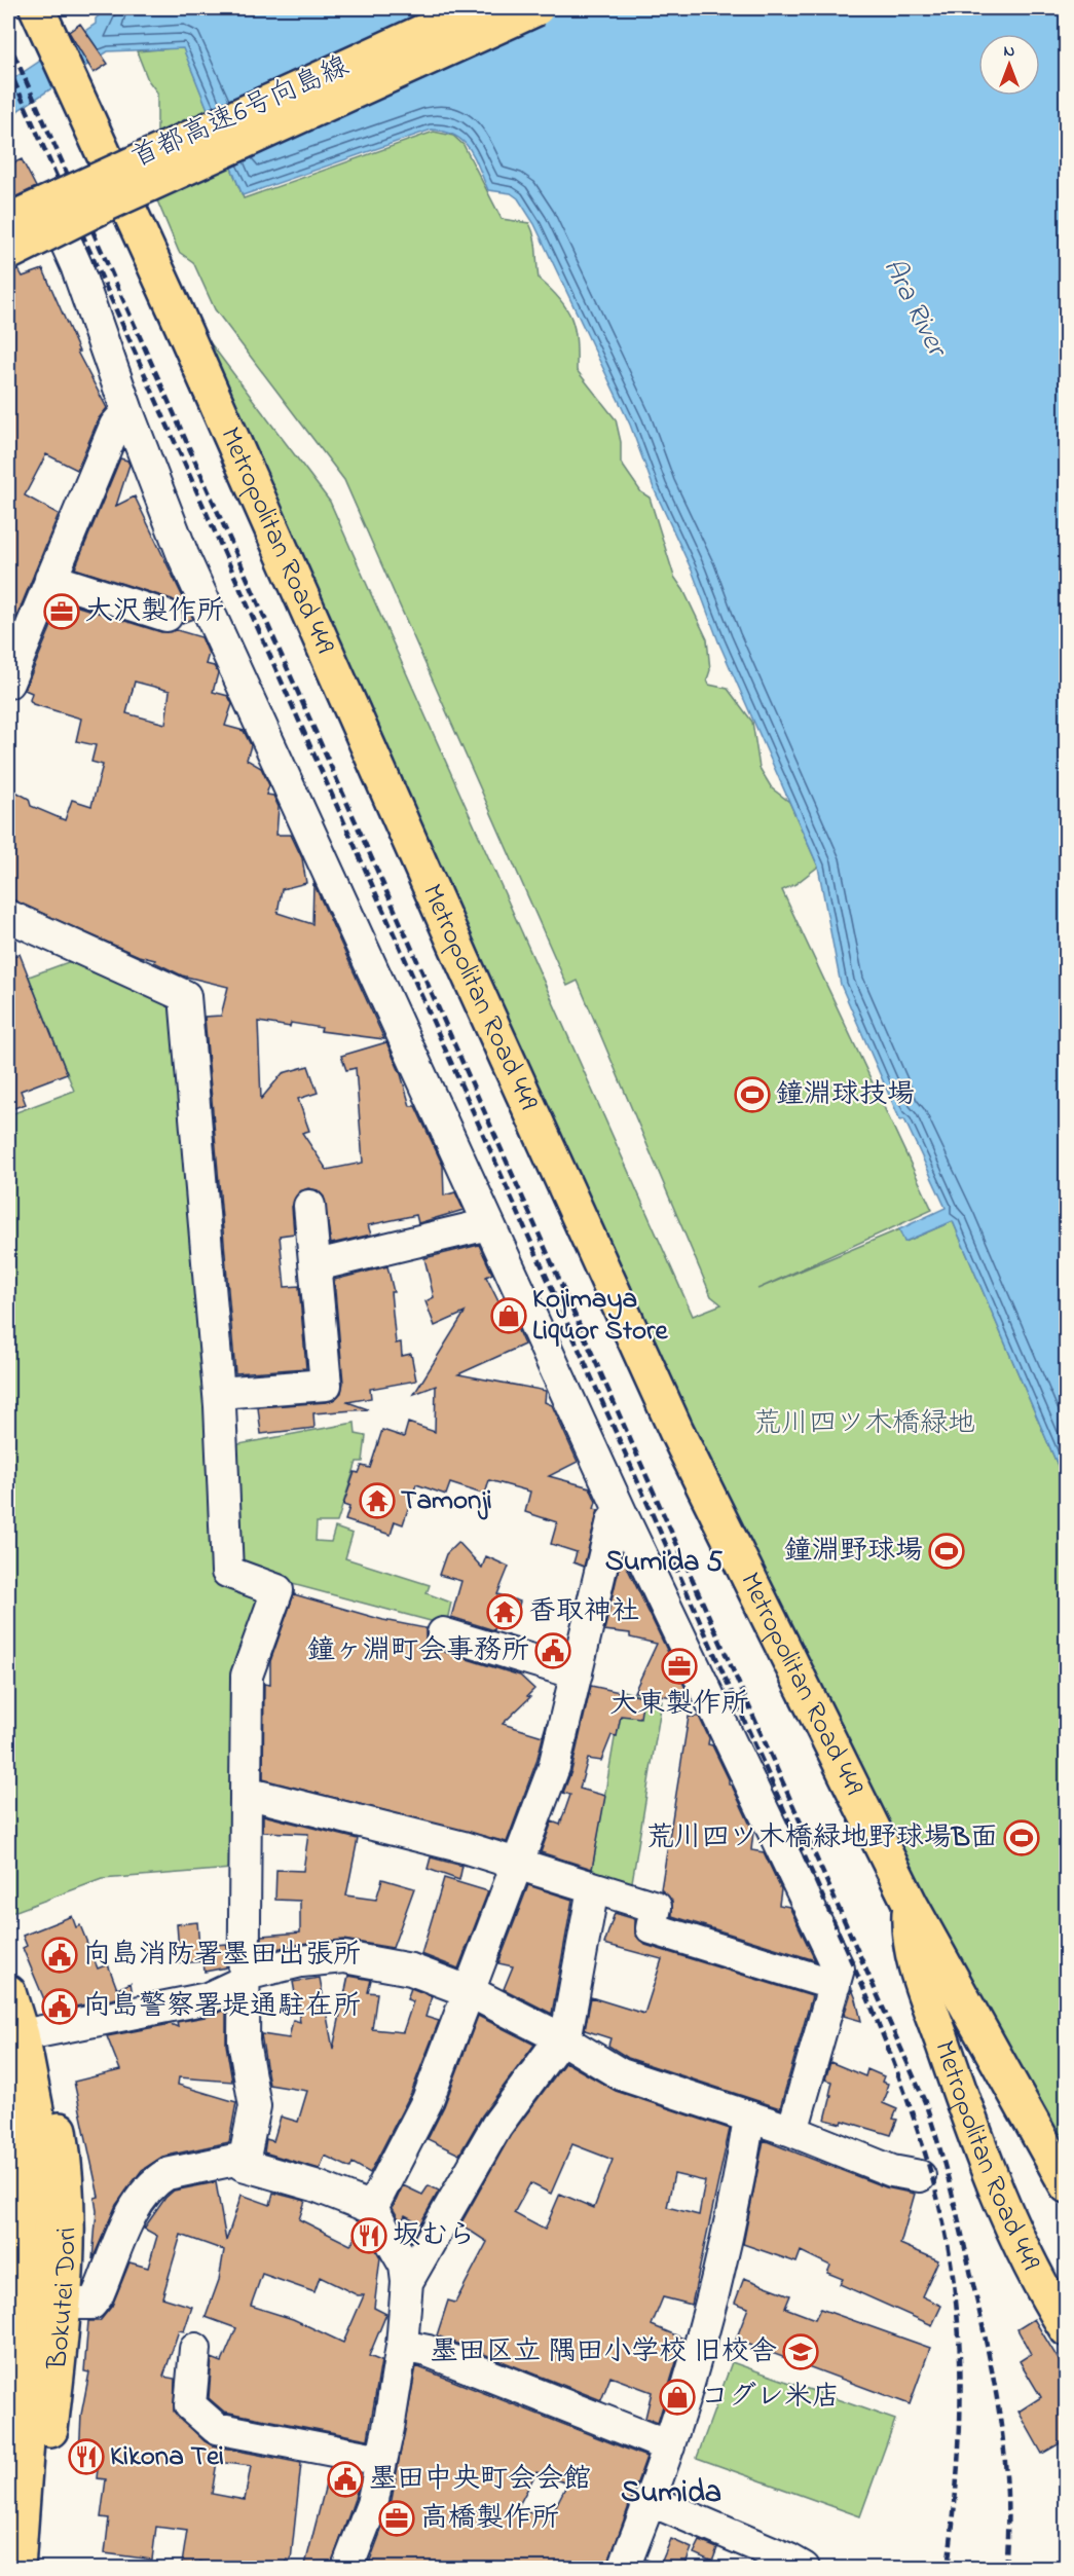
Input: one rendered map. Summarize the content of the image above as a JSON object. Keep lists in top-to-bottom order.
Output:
{
  "streets": {
    "main road": ["首都高速6号向島線", "Metropolitan Road 449", "Bokutei Dori"]
  },
  "districts": ["Sumida 5", "Sumida"],
  "water": ["Ara River"],
  "parks": ["荒川四ツ木橋緑地"],
  "places": {
    "office": ["大沢製作所", "大東製作所", "高橋製作所"],
    "sports": ["鐘淵球技場", "鐘淵野球場", "荒川四ツ木橋緑地野球場B面"],
    "shop": ["Kojimaya Liquor Store", "コグレ米店"],
    "temple": ["Tamonji", "香取神社"],
    "public building": [
      "鐘ヶ淵町会事務所",
      "向島消防署墨田出張所",
      "向島警察署堤通駐在所",
      "墨田中央町会会館"
    ],
    "restaurant": ["坂むら", "Kikona Tei"],
    "school or university": ["墨田区立 隅田小学校 旧校舎"]
  },
  "north": "top"
}
